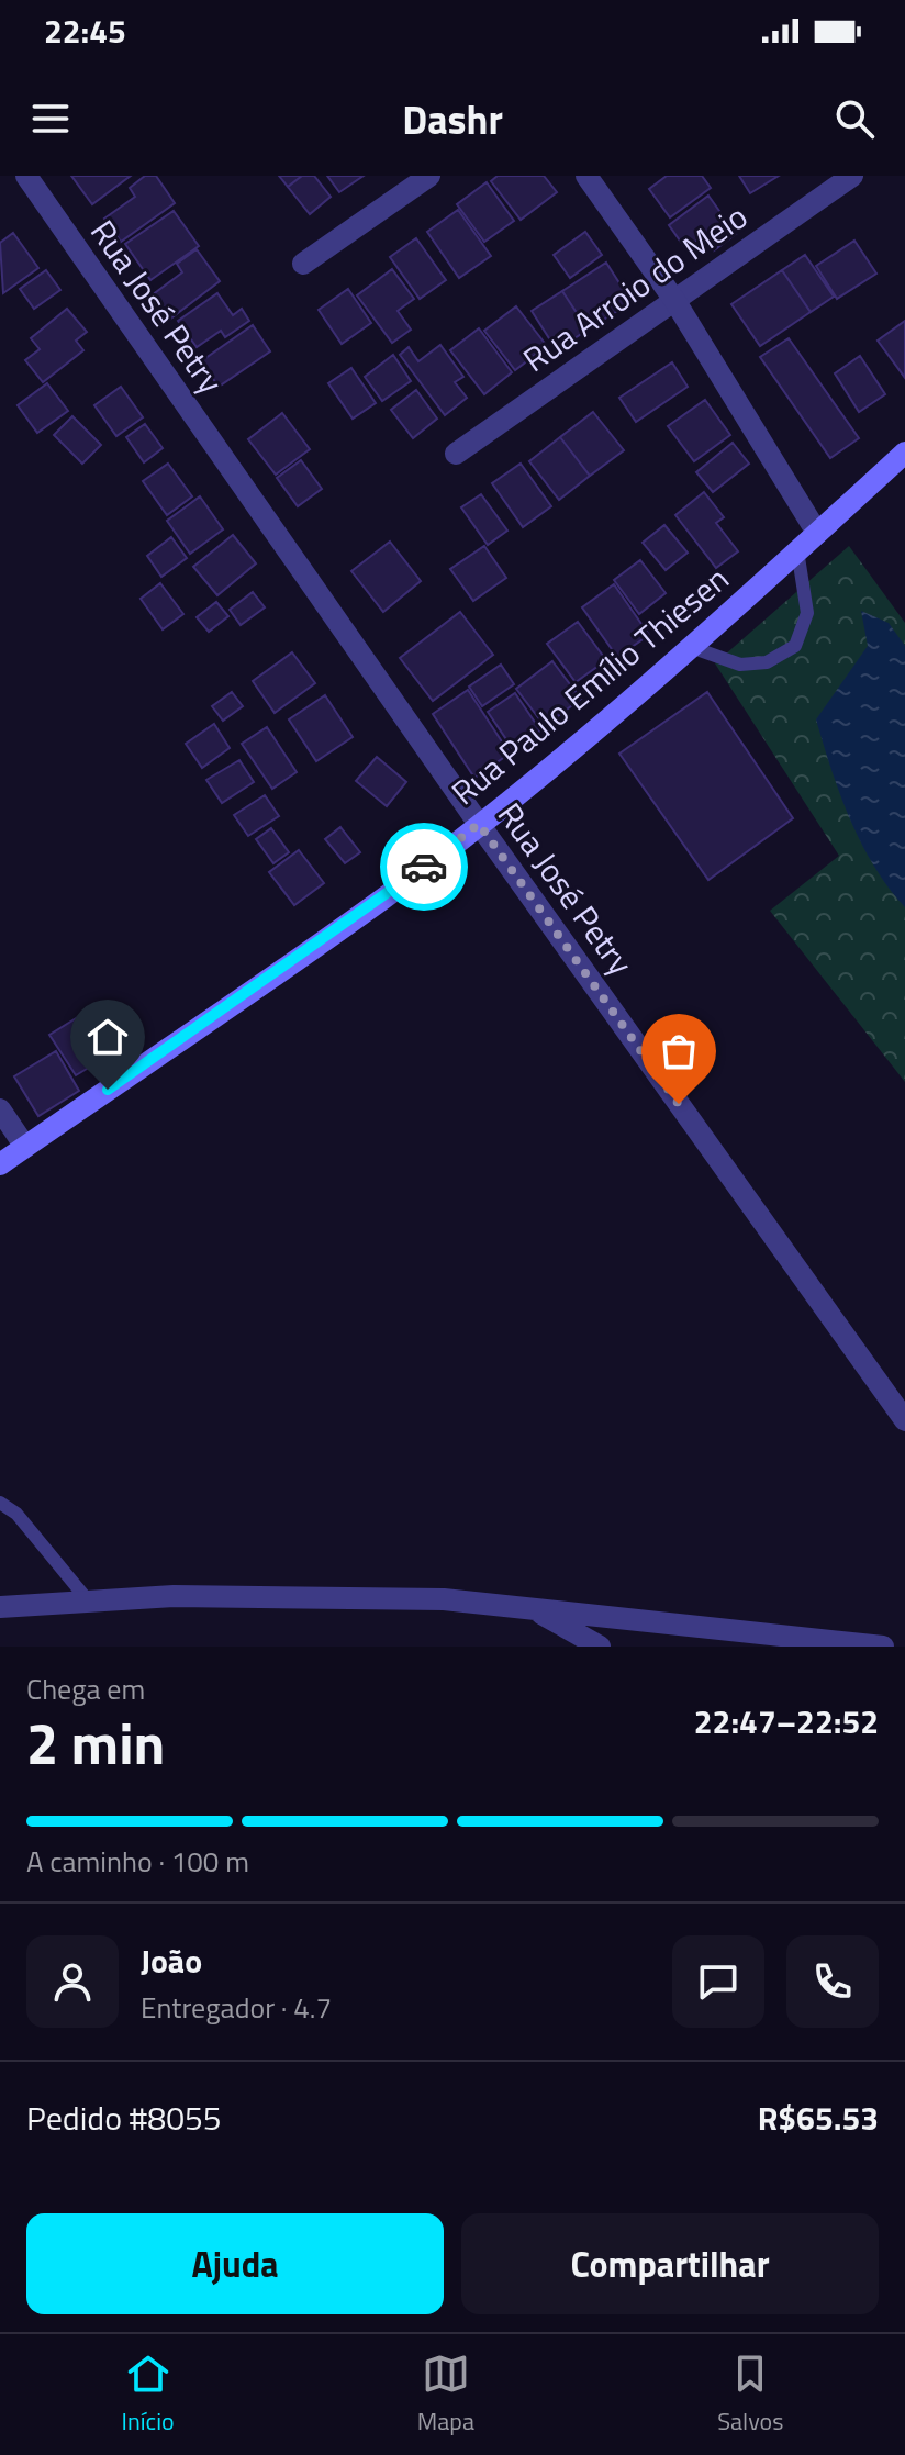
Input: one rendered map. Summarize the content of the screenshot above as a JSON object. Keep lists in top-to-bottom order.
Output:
{
  "streets": {
    "main road": ["Rua Paulo Emílio Thiesen"],
    "street": ["Rua Arroio do Meio", "Rua José Petry"]
  },
  "crossings": [
    ["Rua José Petry", "Rua Paulo Emílio Thiesen"]
  ],
  "page": {
    "status": "22:45",
    "header": "Dashr",
    "heading": ["2 min", "Chega em", "22:47–22:52"],
    "panel": [
      "João",
      "Entregador · 4.7",
      "Pedido #8055",
      "R$65.53"
    ],
    "bar": "A caminho · 100 m",
    "buttons": ["Ajuda", "Compartilhar"],
    "tabs": ["Início", "Mapa", "Salvos"]
  }
}
